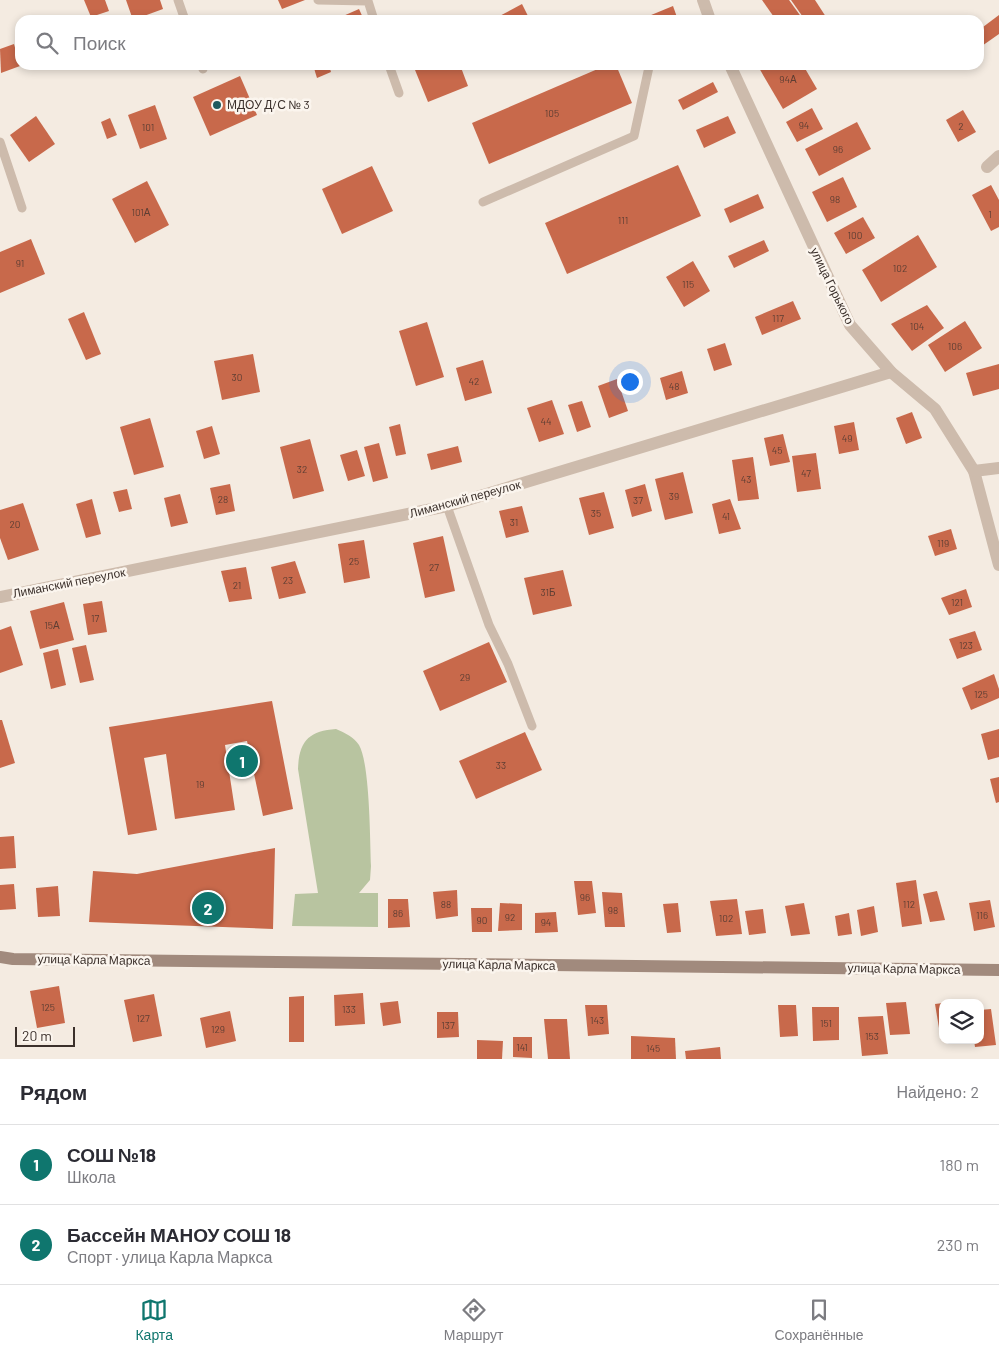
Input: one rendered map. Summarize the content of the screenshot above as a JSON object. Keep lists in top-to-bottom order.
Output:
{
  "streets": {
    "main road": ["улица Карла Маркса"],
    "street": ["улица Горького", "Лиманский переулок"]
  },
  "crossings": [
    ["улица Горького", "Лиманский переулок"]
  ],
  "places": ["МДОУ Д/С № 3"],
  "house_numbers": [
    "94А",
    "105",
    "94",
    "2",
    "101",
    "96",
    "98",
    "101А",
    "1",
    "111",
    "100",
    "91",
    "102",
    "115",
    "117",
    "104",
    "106",
    "30",
    "42",
    "48",
    "44",
    "49",
    "45",
    "32",
    "47",
    "43",
    "39",
    "28",
    "37",
    "35",
    "41",
    "31",
    "20",
    "119",
    "25",
    "27",
    "23",
    "21",
    "31Б",
    "121",
    "17",
    "15А",
    "123",
    "29",
    "125",
    "33",
    "19",
    "96",
    "88",
    "112",
    "98",
    "86",
    "116",
    "92",
    "102",
    "90",
    "94",
    "125",
    "133",
    "127",
    "143",
    "151",
    "137",
    "129",
    "153",
    "141",
    "145"
  ],
  "scale_bar": "20 m",
  "page": {
    "search": "Поиск",
    "pins": ["1", "2"],
    "scale": "20 m",
    "heading": ["Рядом", "Найдено: 2"],
    "list": [
      {
        "mark": "1",
        "name": "СОШ №18",
        "note": "Школа",
        "value": "180 m"
      },
      {
        "mark": "2",
        "name": "Бассейн МАНОУ СОШ 18",
        "note": "Спорт · улица Карла Маркса",
        "value": "230 m"
      }
    ],
    "nav": ["Карта", "Маршрут", "Сохранённые"]
  }
}
